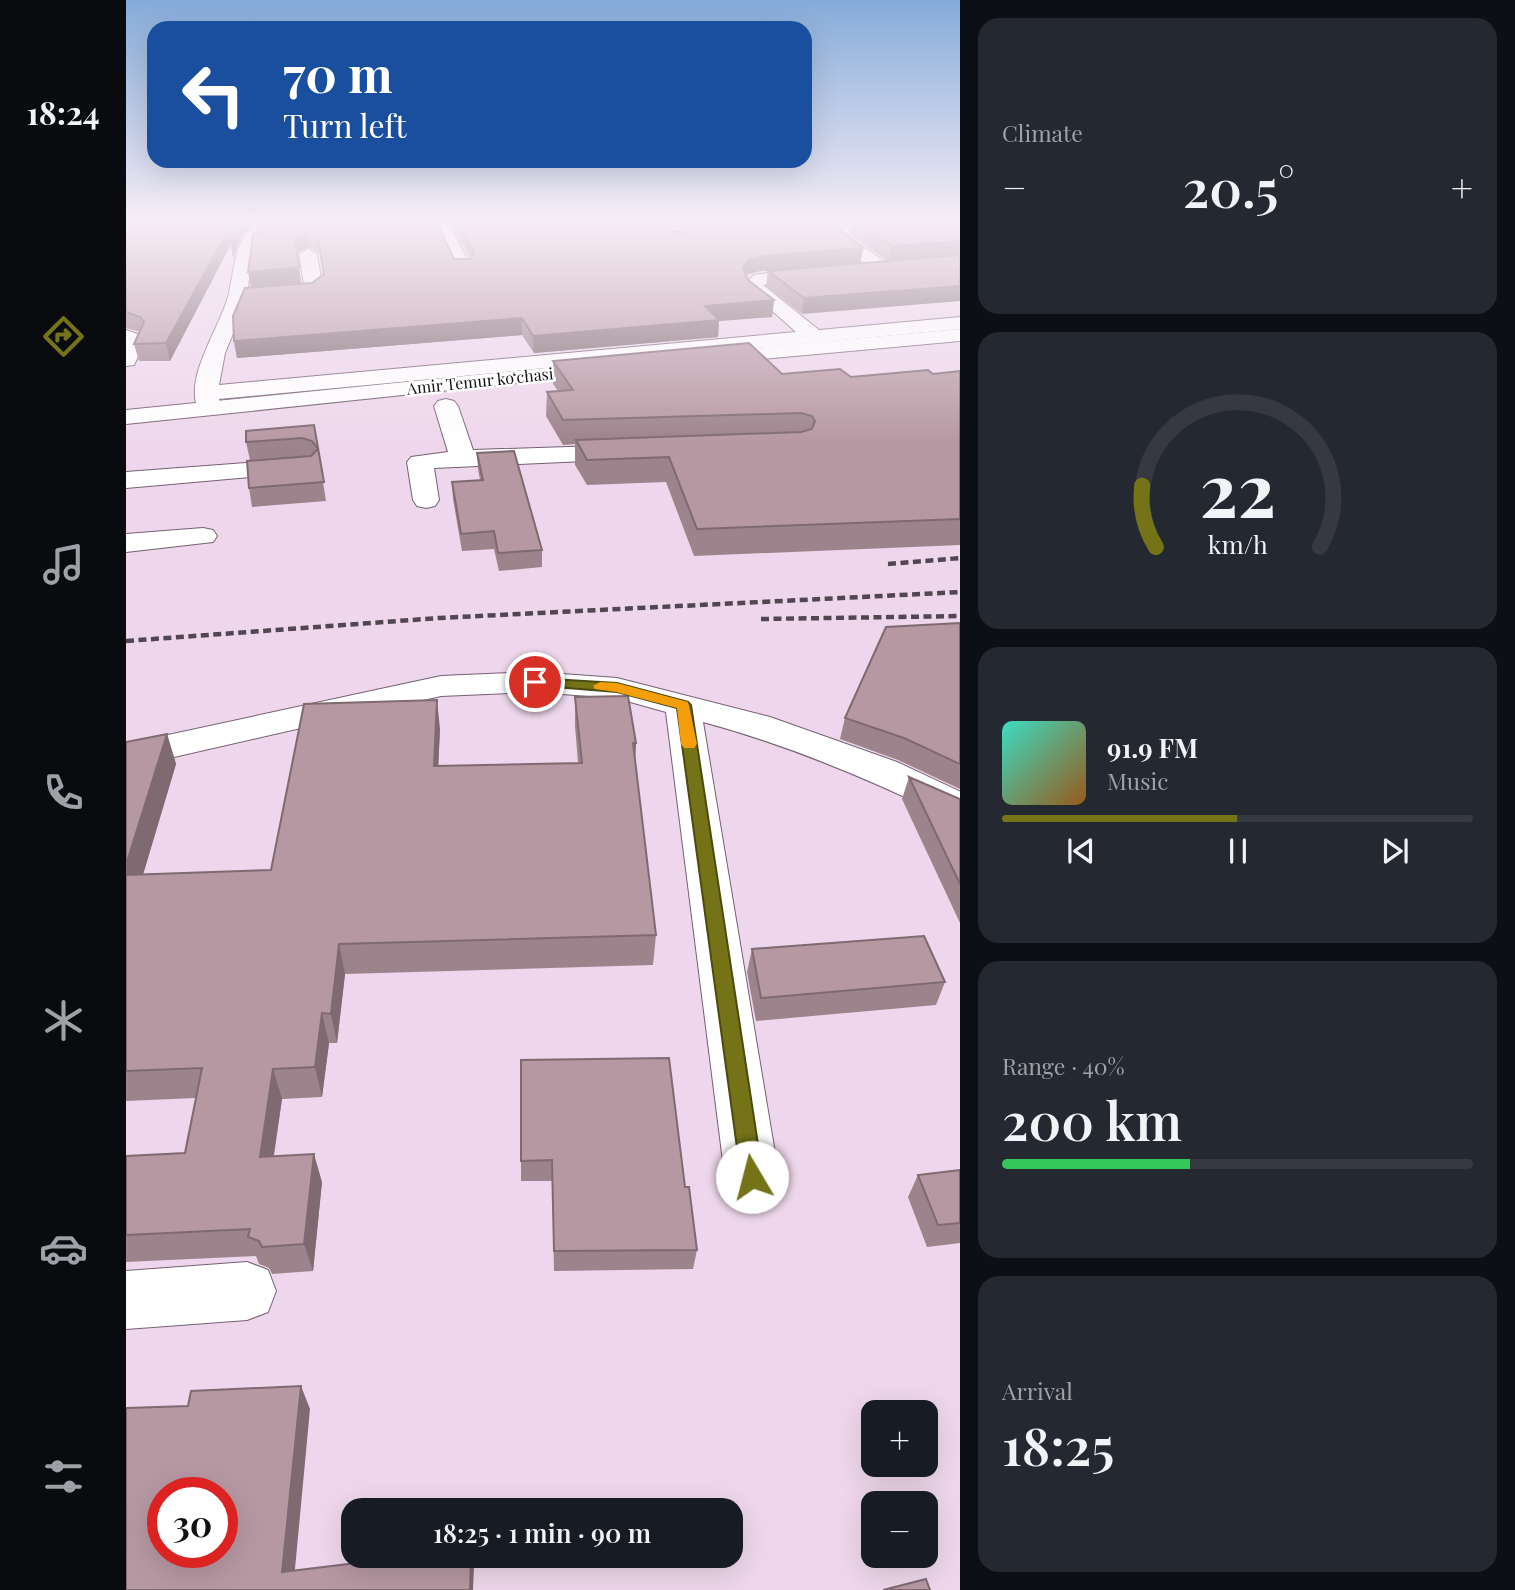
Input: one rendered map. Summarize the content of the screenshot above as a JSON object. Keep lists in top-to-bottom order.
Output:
{
  "streets": {
    "street": ["Amir Temur koʻchasi"]
  },
  "page": {
    "tabs": "18:24",
    "tile": [
      "Climate",
      ["Range · 40%", "200 km"],
      ["Arrival", "18:25"]
    ],
    "turn": ["70 m", "Turn left"],
    "heat": ["−", "20.5°", "+"],
    "song": ["91.9 FM", "Music"],
    "map_buttons": ["+", "−"],
    "limit": "30",
    "trip": "18:25 · 1 min · 90 m",
    "gauge": ["22", "km/h"]
  }
}
